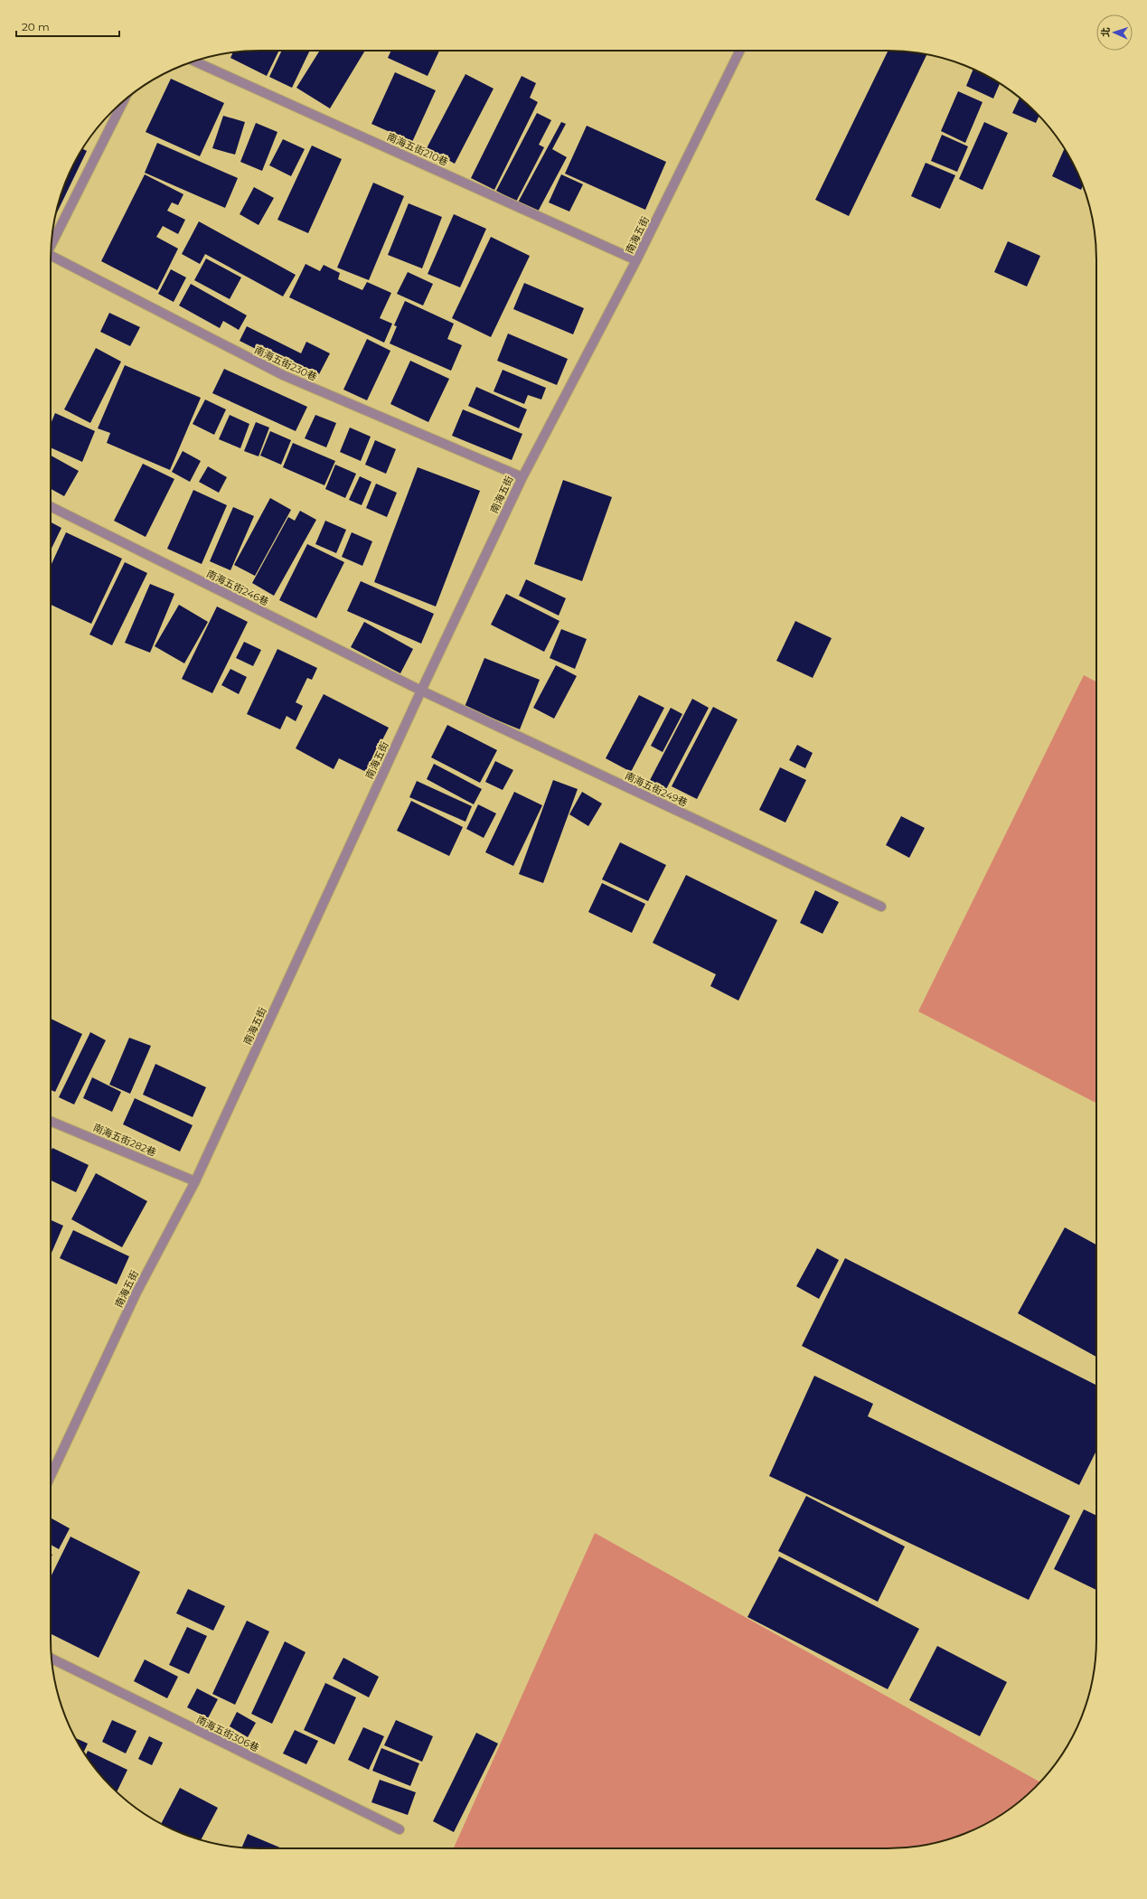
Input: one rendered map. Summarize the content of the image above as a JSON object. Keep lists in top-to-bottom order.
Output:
{
  "streets": {
    "street": [
      "南海五街210巷",
      "南海五街",
      "南海五街230巷",
      "南海五街246巷",
      "南海五街249巷",
      "南海五街282巷",
      "南海五街306巷"
    ]
  },
  "crossings": [
    ["南海五街210巷", "南海五街"],
    ["南海五街", "南海五街230巷"],
    ["南海五街", "南海五街246巷"],
    ["南海五街", "南海五街249巷"],
    ["南海五街", "南海五街282巷"],
    ["南海五街246巷", "南海五街249巷"]
  ],
  "scale_bar": "20 m",
  "north": "left"
}
